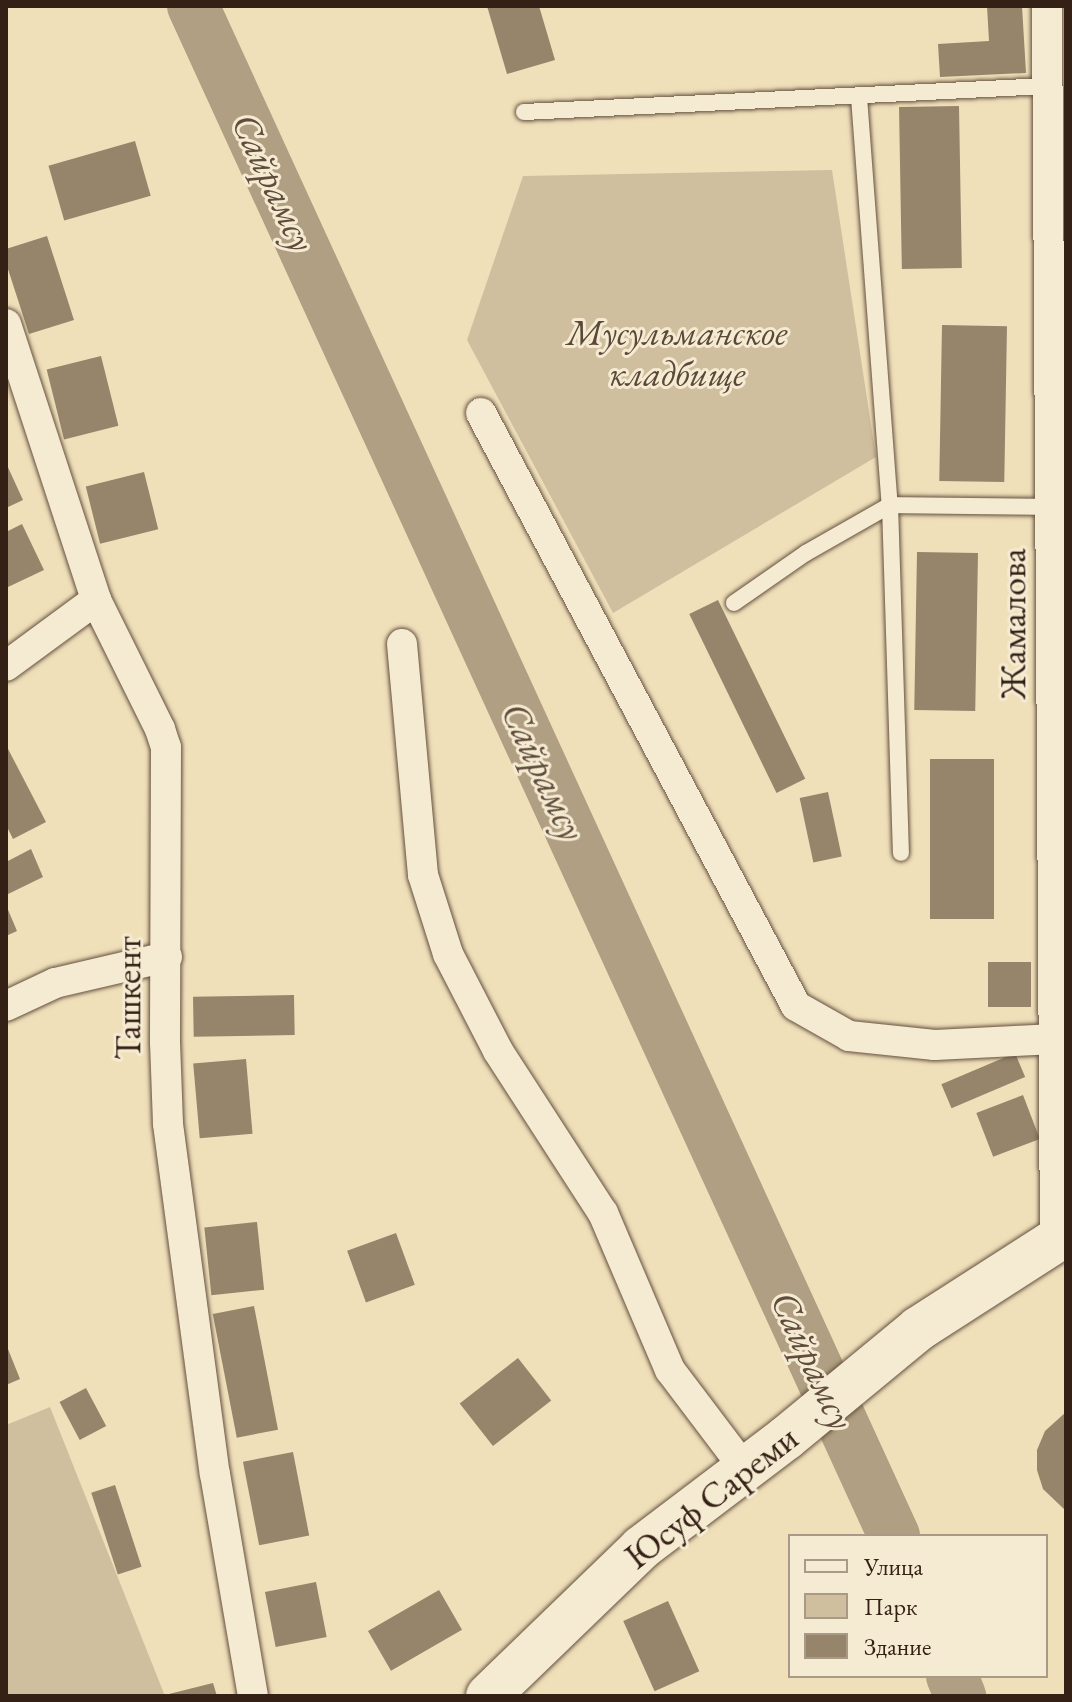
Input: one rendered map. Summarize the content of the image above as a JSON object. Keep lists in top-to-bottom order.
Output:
{
  "streets": {
    "main road": ["Юсуф Сареми"],
    "street": ["Жамалова", "Ташкент"]
  },
  "crossings": [
    ["Жамалова", "Юсуф Сареми"]
  ],
  "water": ["Сайрамсу"],
  "parks": ["Мусульманское кладбище"],
  "legend": ["Улица", "Парк", "Здание"]
}
